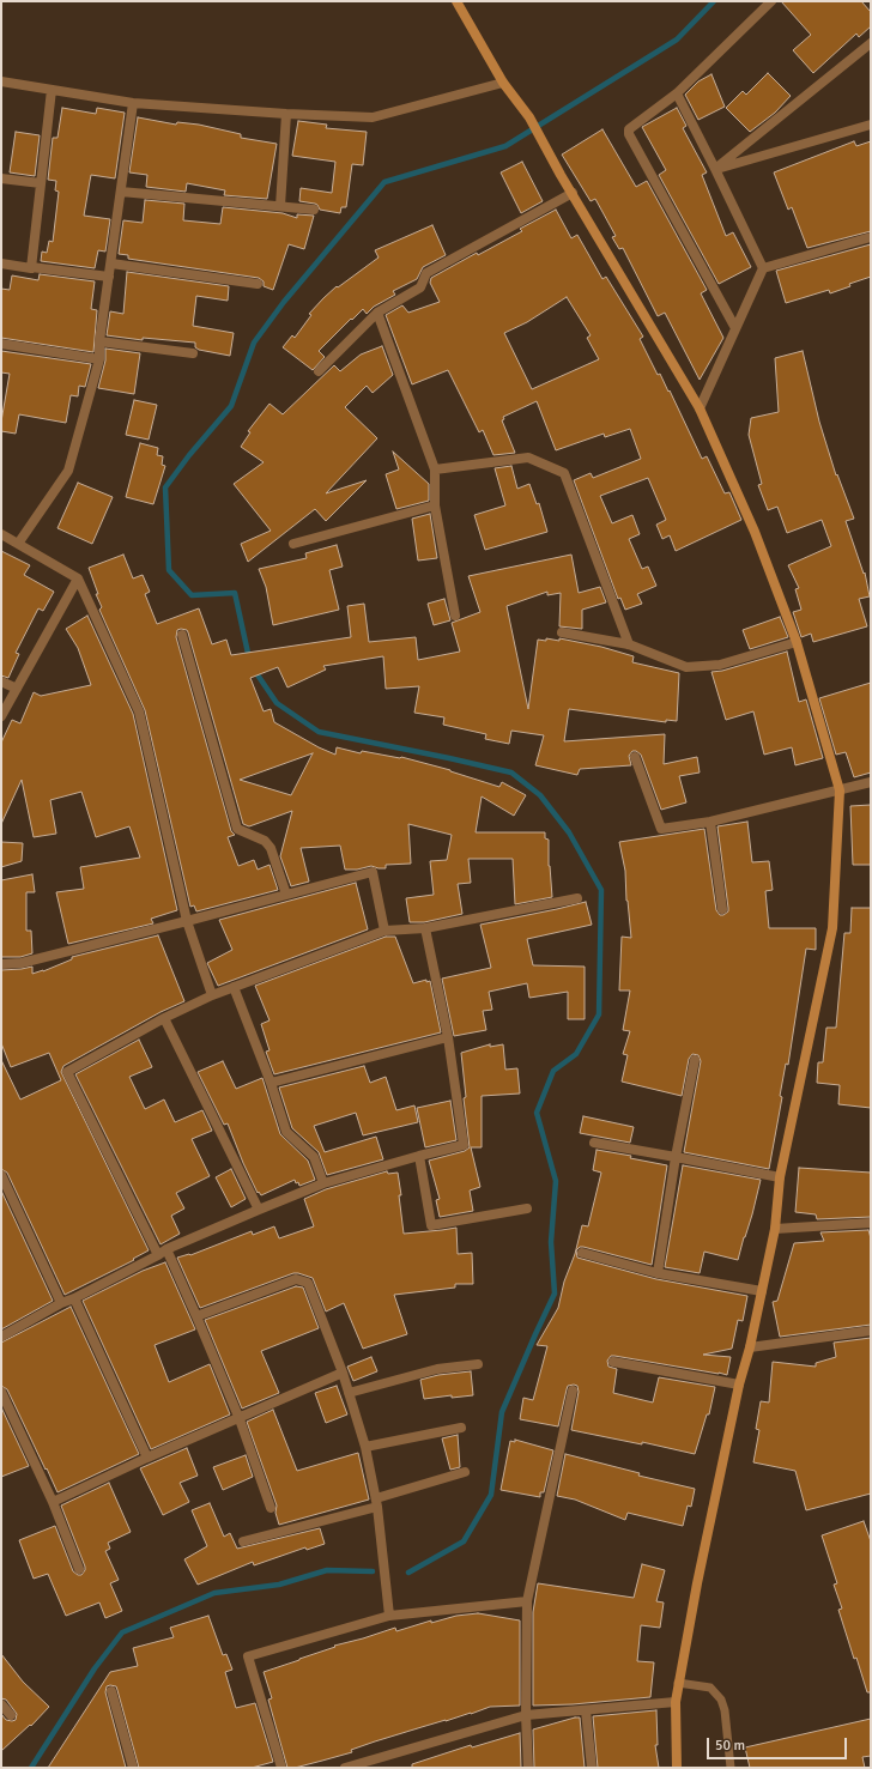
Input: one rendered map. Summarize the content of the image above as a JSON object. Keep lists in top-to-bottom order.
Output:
{
  "scale_bar": "50 m"
}
